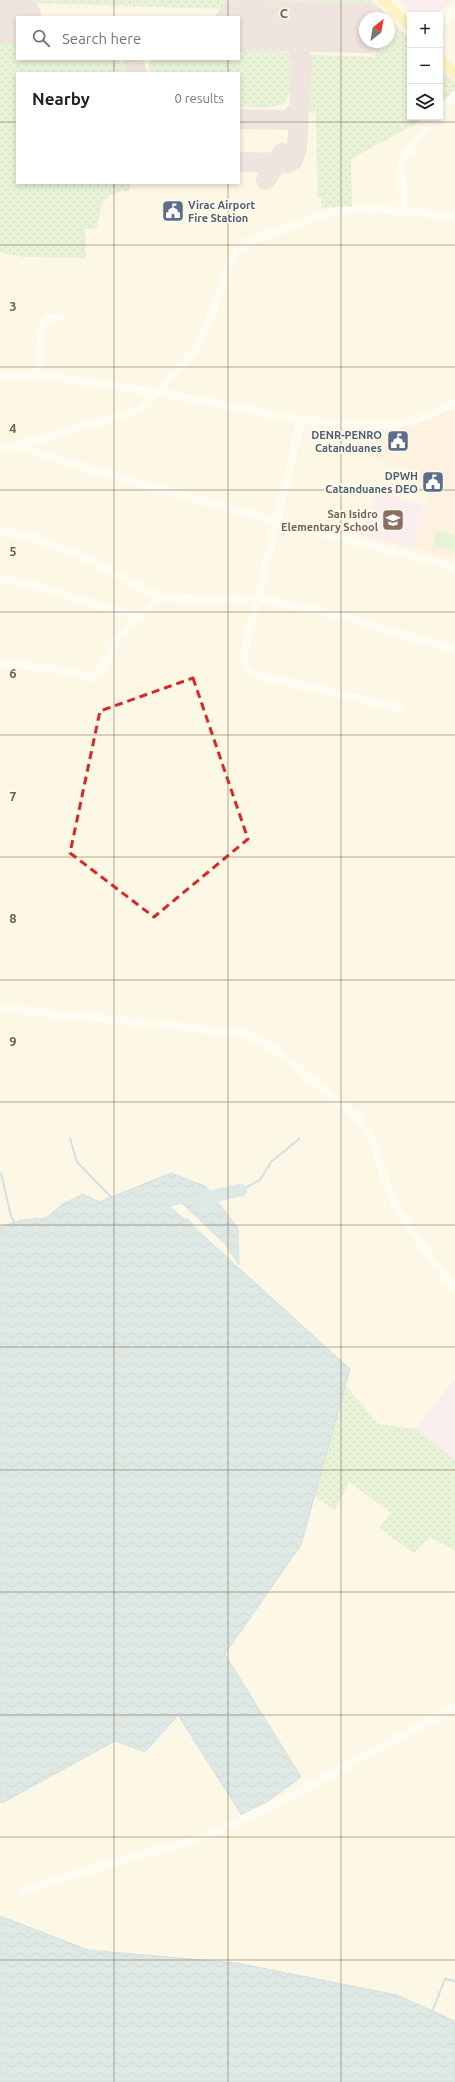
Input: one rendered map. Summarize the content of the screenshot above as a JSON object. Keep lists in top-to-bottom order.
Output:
{
  "places": {
    "public building": ["Virac Airport Fire Station", "DENR-PENRO Catanduanes", "DPWH Catanduanes DEO"],
    "school or university": ["San Isidro Elementary School"]
  },
  "north": "top right",
  "page": {
    "map_buttons": ["+", "−"],
    "search": "Search here",
    "heading": ["Nearby", "0 results"]
  },
  "grid": {
    "columns": ["C"],
    "rows": [
      "3",
      "4",
      "5",
      "6",
      "7",
      "8",
      "9"
    ]
  }
}
